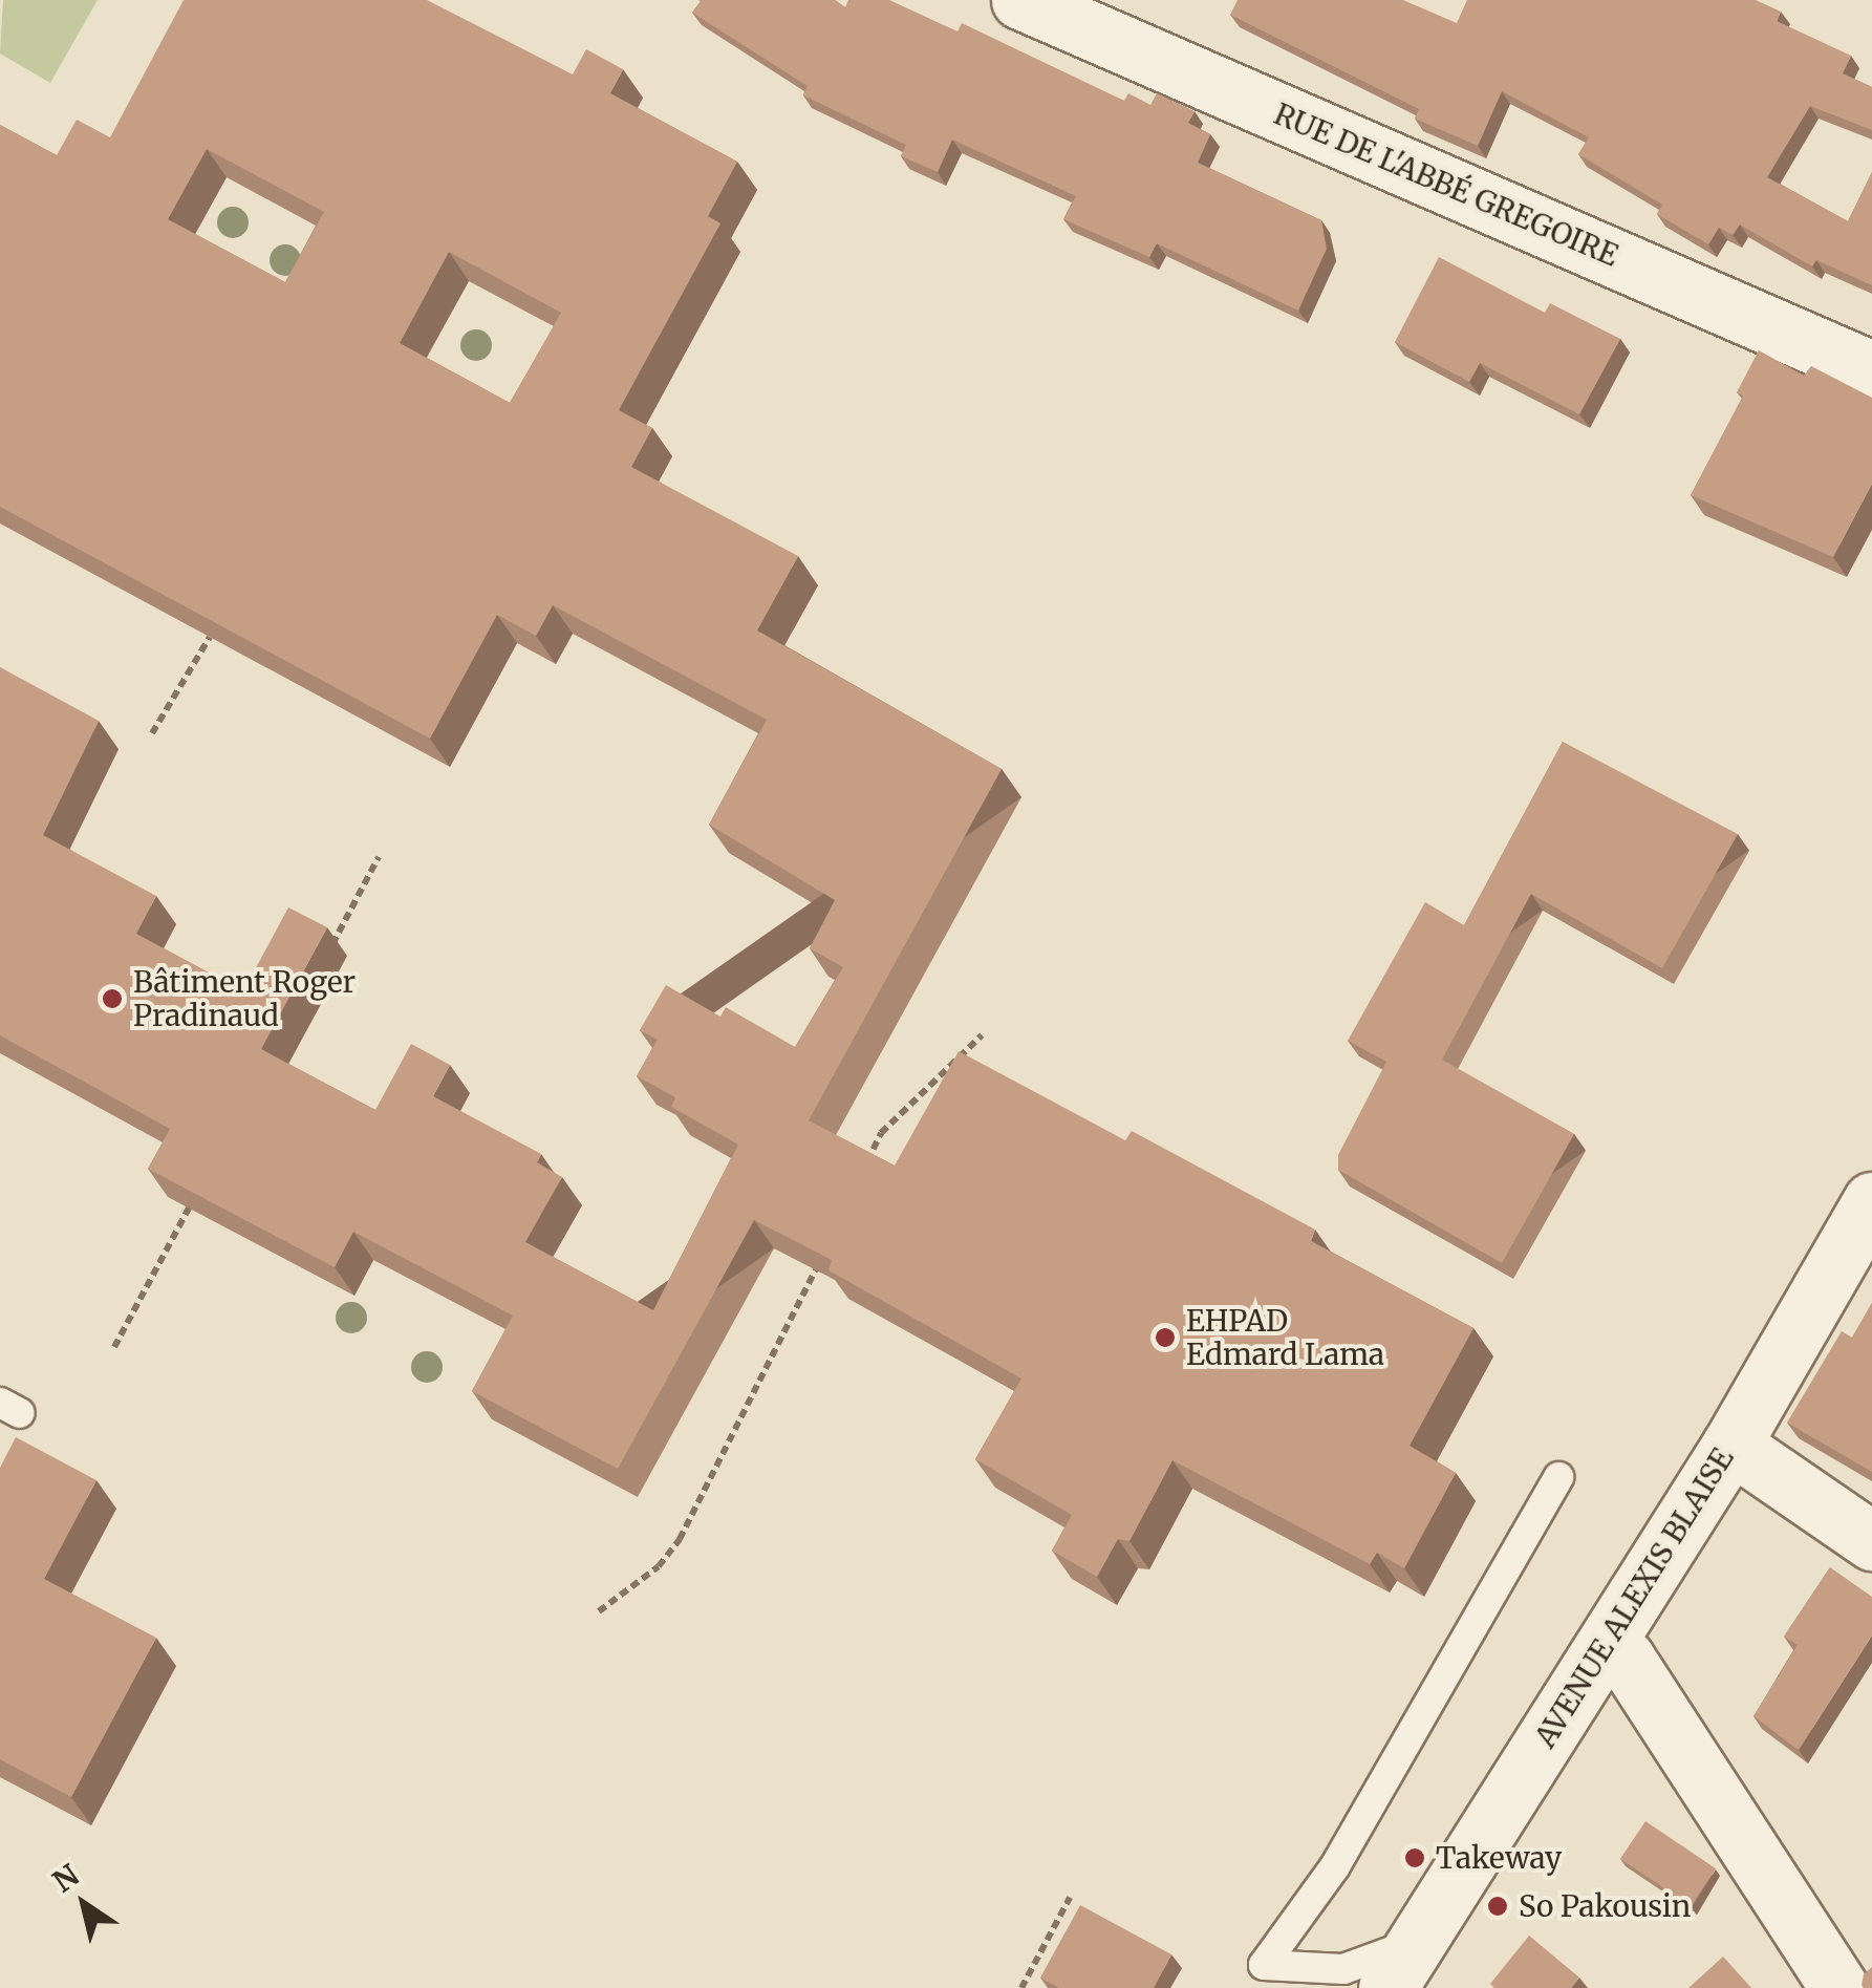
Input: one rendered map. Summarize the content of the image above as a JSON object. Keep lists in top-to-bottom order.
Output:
{
  "streets": {
    "street": ["RUE DE L'ABBÉ GREGOIRE", "AVENUE ALEXIS BLAISE"]
  },
  "places": [
    "Bâtiment Roger Pradinaud",
    "EHPAD Edmard Lama",
    "Takeway",
    "So Pakousin"
  ],
  "north": "top left"
}
